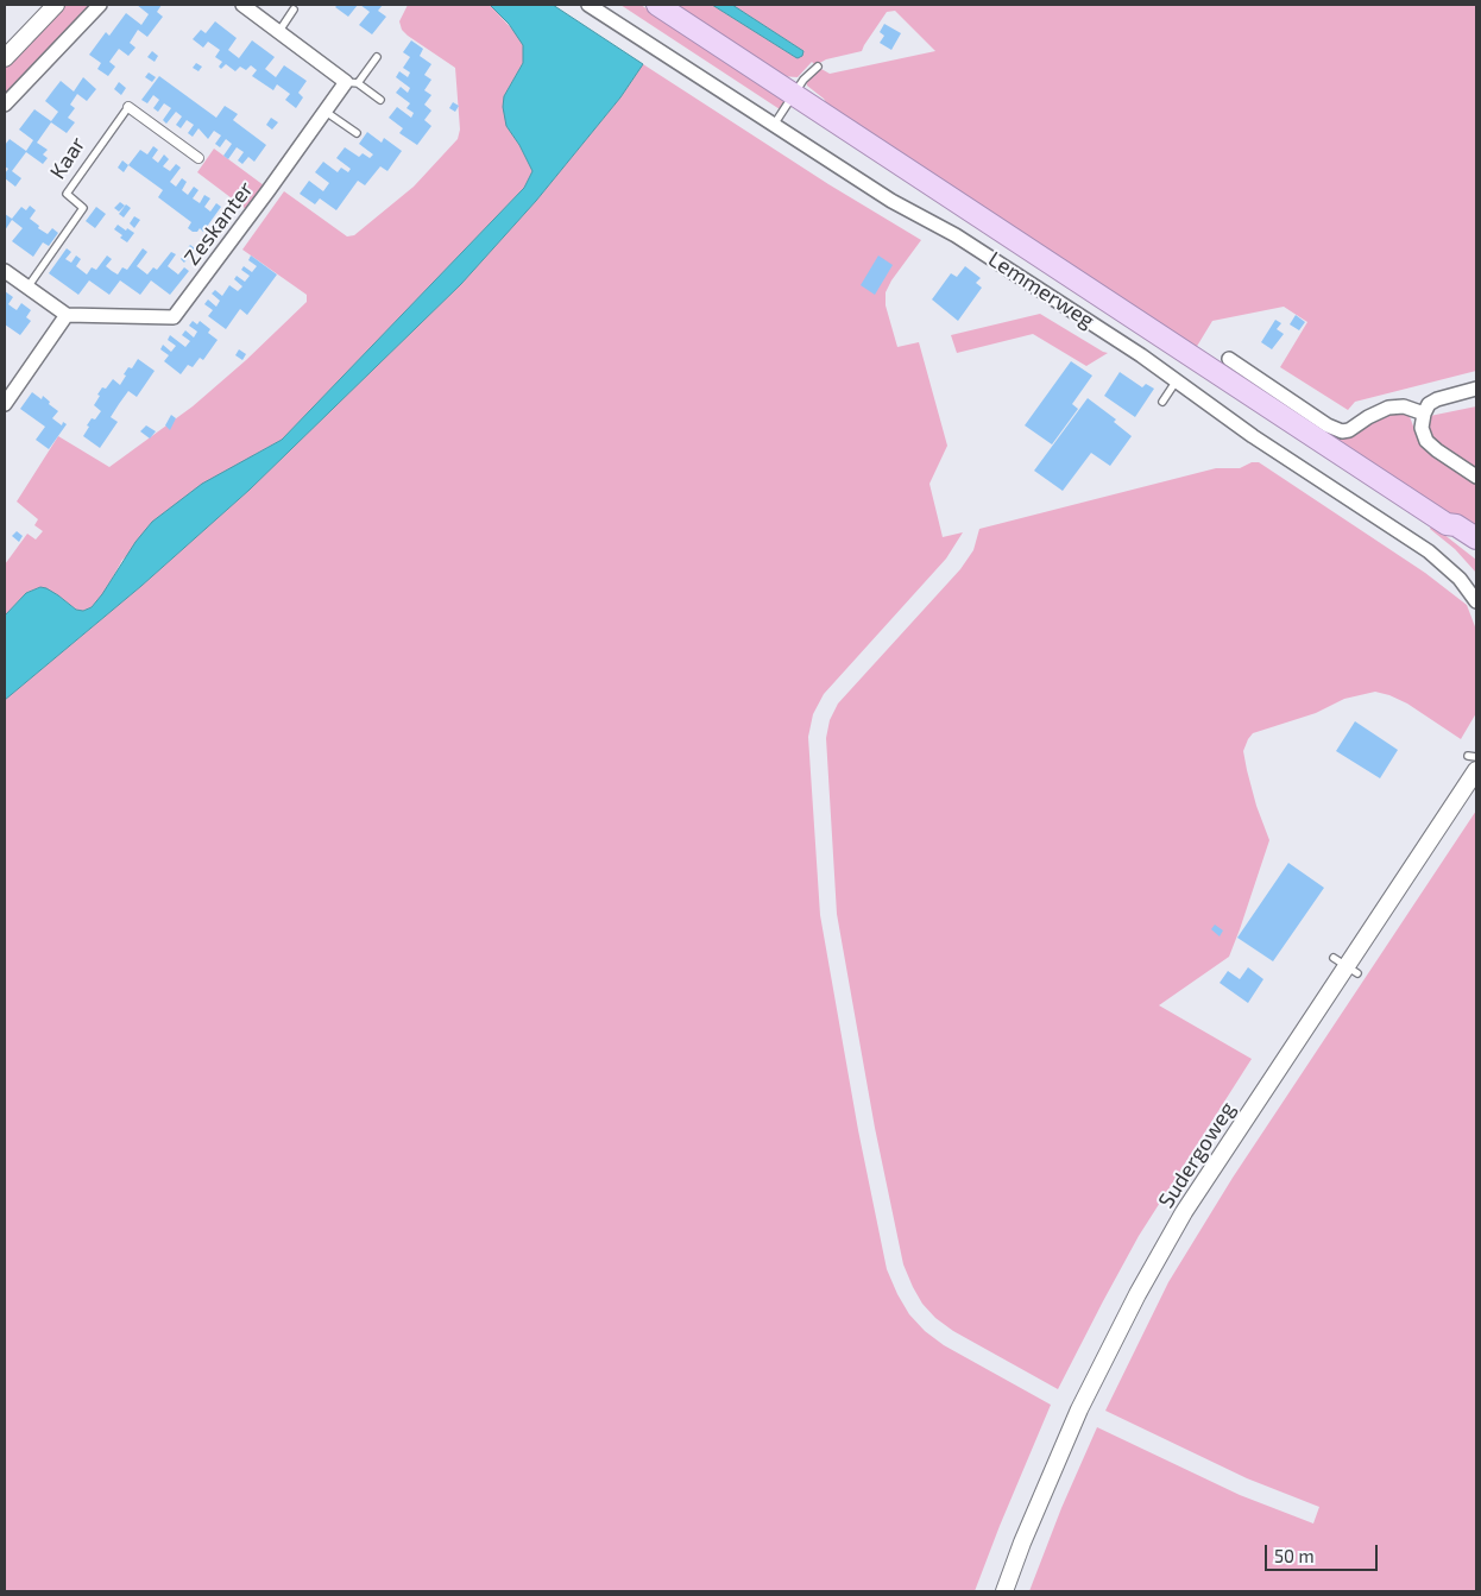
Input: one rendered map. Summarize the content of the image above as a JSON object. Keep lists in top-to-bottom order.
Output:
{
  "streets": {
    "main road": ["Lemmerweg"],
    "street": ["Zeskanter", "Sudergoweg"],
    "lane": ["Kaar"]
  },
  "scale_bar": "50 m"
}
